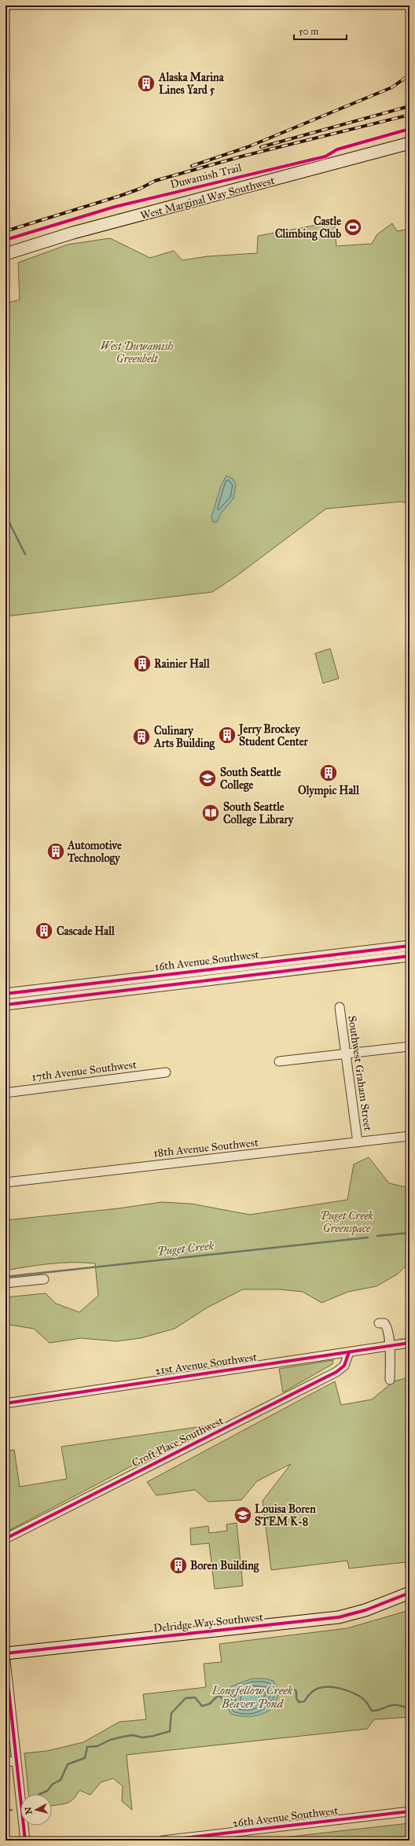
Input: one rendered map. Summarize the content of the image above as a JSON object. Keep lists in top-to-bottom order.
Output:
{
  "streets": {
    "main road": ["West Marginal Way Southwest", "Delridge Way Southwest"],
    "street": [
      "16th Avenue Southwest",
      "17th Avenue Southwest",
      "Southwest Graham Street",
      "18th Avenue Southwest",
      "21st Avenue Southwest",
      "Croft Place Southwest",
      "26th Avenue Southwest"
    ],
    "cycle path": ["Duwamish Trail"]
  },
  "crossings": [
    ["Southwest Graham Street", "18th Avenue Southwest"],
    ["21st Avenue Southwest", "Croft Place Southwest"]
  ],
  "water": ["Puget Creek", "Longfellow Creek Beaver Pond"],
  "parks": ["West Duwamish Greenbelt", "Puget Creek Greenspace"],
  "places": {
    "building": [
      "Alaska Marina Lines Yard 5",
      "Rainier Hall",
      "Jerry Brockey Student Center",
      "Culinary Arts Building",
      "Olympic Hall",
      "Automotive Technology",
      "Cascade Hall",
      "Boren Building"
    ],
    "sports": ["Castle Climbing Club"],
    "school or university": ["South Seattle College", "Louisa Boren STEM K-8"],
    "library": ["South Seattle College Library"]
  },
  "scale_bar": "50 m",
  "north": "left"
}
